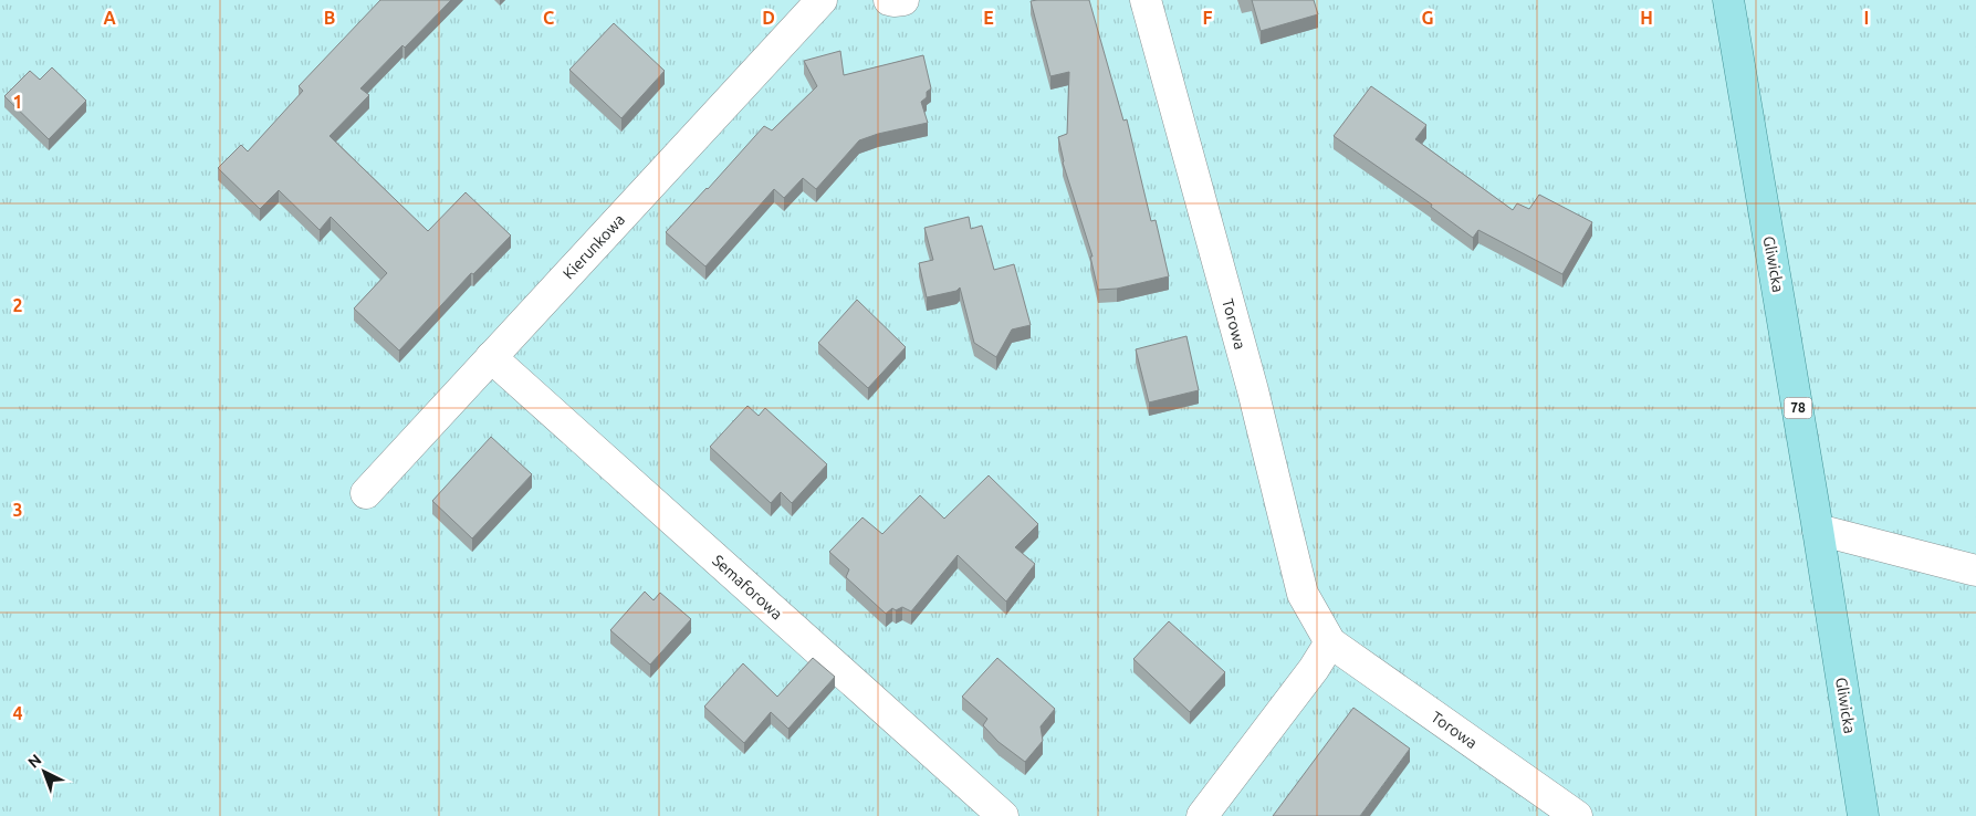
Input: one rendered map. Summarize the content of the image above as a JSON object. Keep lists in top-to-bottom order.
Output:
{
  "streets": {
    "main road": ["Gliwicka", "78"],
    "street": ["Kierunkowa", "Torowa", "Semaforowa"]
  },
  "crossings": [
    ["Kierunkowa", "Semaforowa"]
  ],
  "north": "top left",
  "grid": {
    "columns": [
      "A",
      "B",
      "C",
      "D",
      "E",
      "F",
      "G",
      "H",
      "I"
    ],
    "rows": [
      "1",
      "2",
      "3",
      "4"
    ]
  }
}
